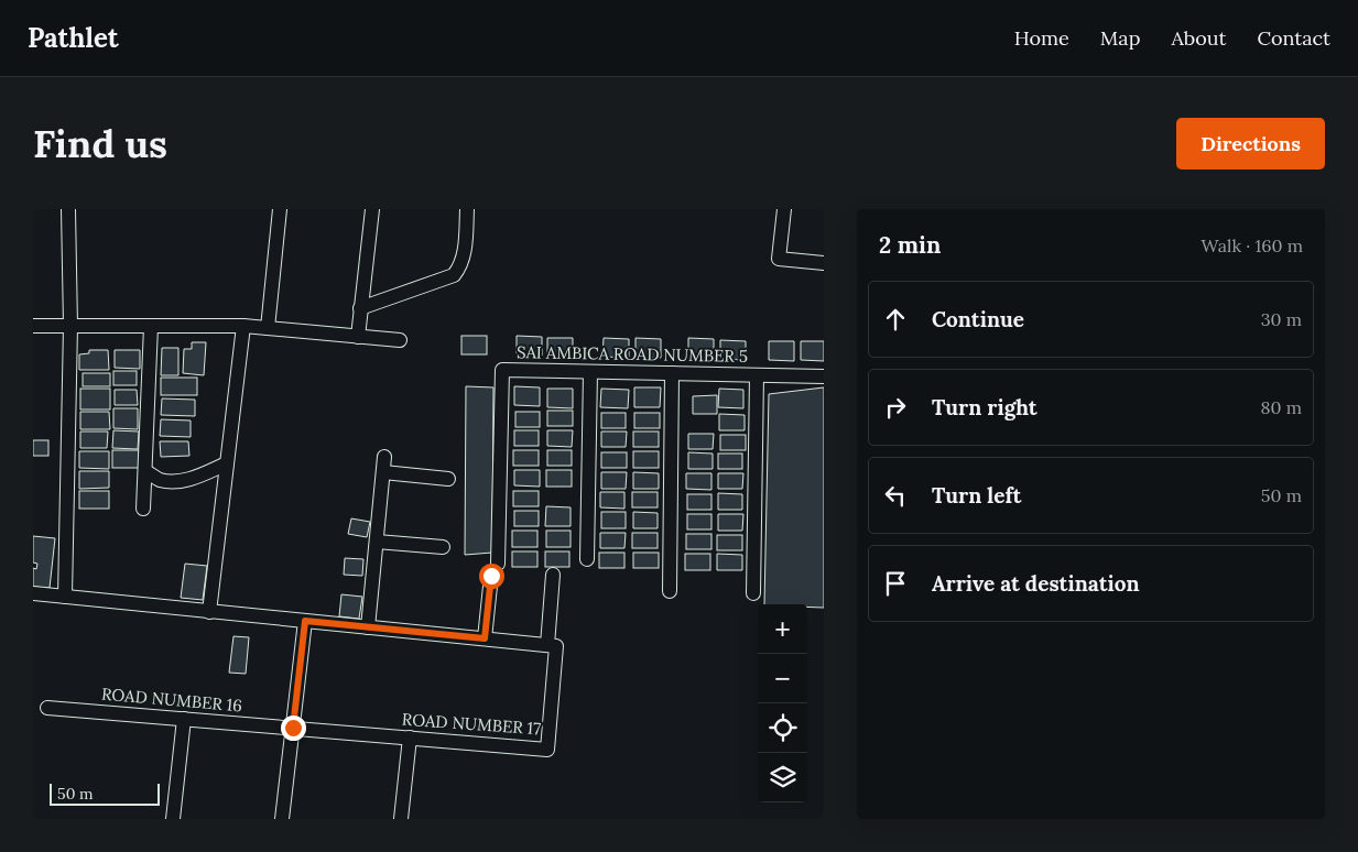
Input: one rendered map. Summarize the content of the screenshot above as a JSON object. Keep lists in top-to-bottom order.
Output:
{
  "streets": {
    "street": ["SAI AMBICA ROAD NUMBER 5", "ROAD NUMBER 16", "ROAD NUMBER 17"]
  },
  "crossings": [
    ["ROAD NUMBER 16", "ROAD NUMBER 17"]
  ],
  "scale_bar": "50 m",
  "page": {
    "header": "Pathlet",
    "nav": [
      "Home",
      "Map",
      "About",
      "Contact"
    ],
    "buttons": "Directions",
    "title": "Find us",
    "heading": ["2 min", "Walk · 160 m"],
    "list": [
      ["Continue", "30 m"],
      ["Turn right", "80 m"],
      ["Turn left", "50 m"],
      "Arrive at destination"
    ],
    "map_buttons": ["+", "−"],
    "scale": "50 m"
  }
}
